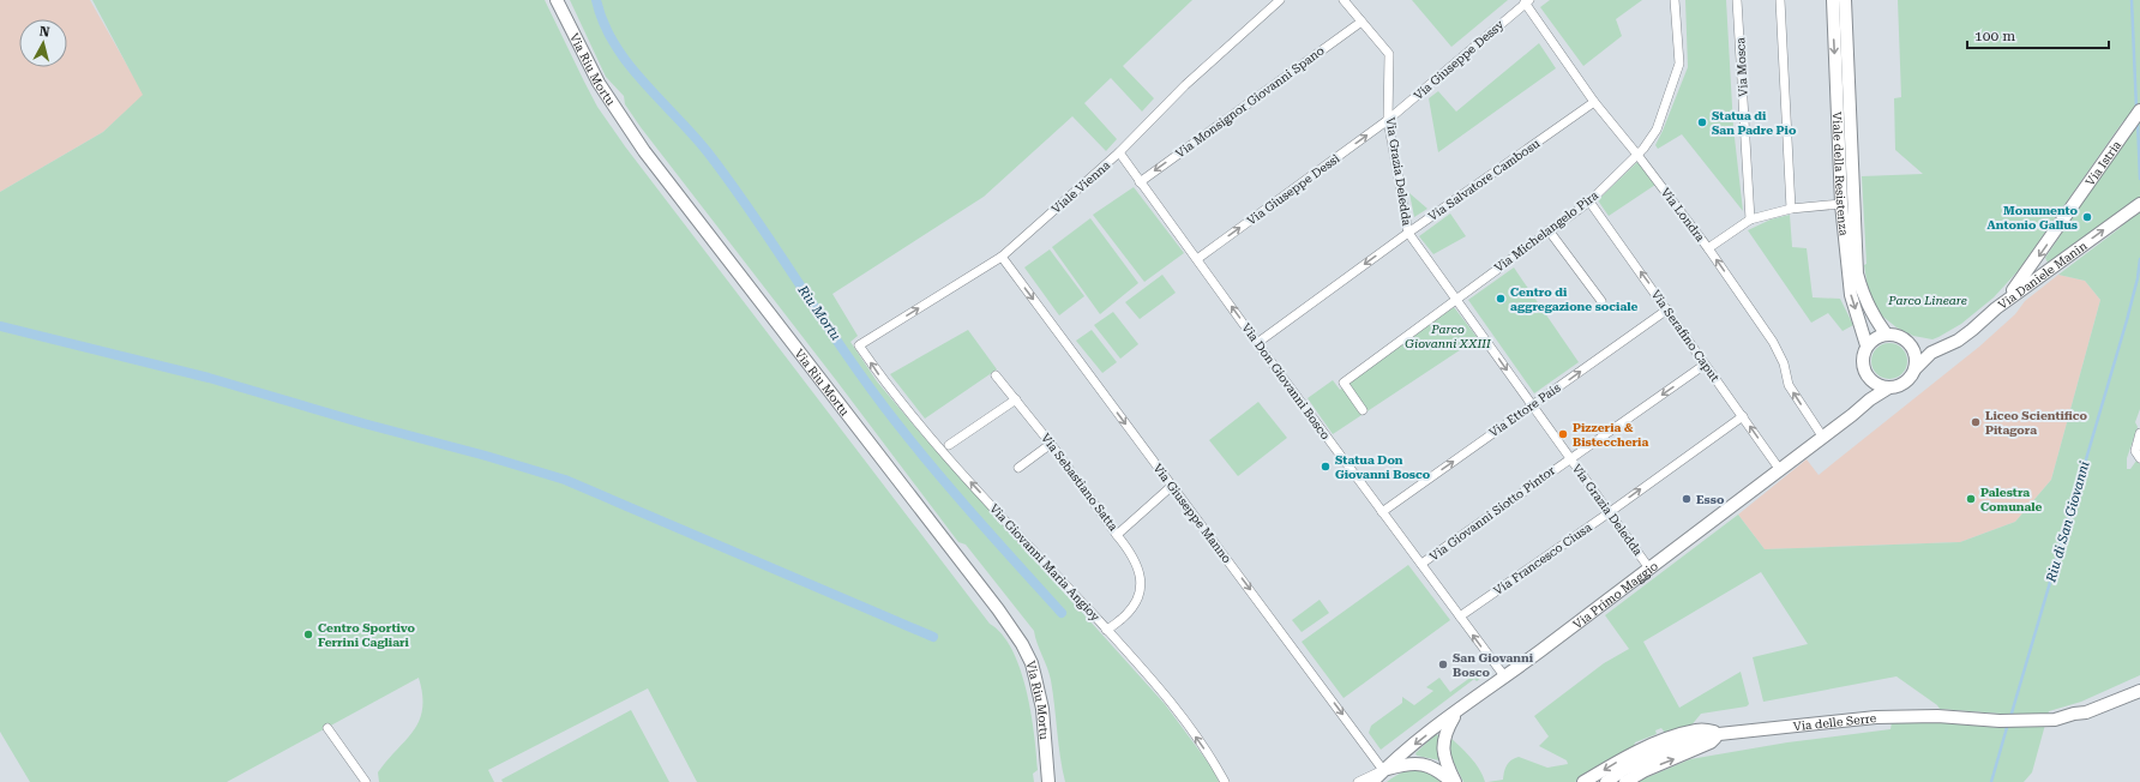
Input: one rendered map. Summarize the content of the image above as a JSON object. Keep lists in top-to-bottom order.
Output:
{
  "streets": {
    "main road": [
      "Via Riu Mortu",
      "Via Istria",
      "Viale della Resistenza",
      "Via Daniele Manin",
      "Via Primo Maggio",
      "Via delle Serre"
    ],
    "street": [
      "Via Giuseppe Dessy",
      "Via Mosca",
      "Via Monsignor Giovanni Spano",
      "Via Grazia Deledda",
      "Via Salvatore Cambosu",
      "Viale Vienna",
      "Via Giuseppe Dessì",
      "Via Londra",
      "Via Michelangelo Pira",
      "Via Serafino Caput",
      "Via Don Giovanni Bosco",
      "Via Ettore Pais",
      "Via Sebastiano Satta",
      "Via Giuseppe Manno",
      "Via Giovanni Siotto Pintor",
      "Via Francesco Ciusa",
      "Via Giovanni Maria Angioy"
    ]
  },
  "crossings": [
    ["Via Giuseppe Dessy", "Via Grazia Deledda"],
    ["Via Giuseppe Dessy", "Via Giuseppe Dessì"],
    ["Via Giuseppe Dessy", "Via Londra"],
    ["Via Monsignor Giovanni Spano", "Via Grazia Deledda"],
    ["Via Monsignor Giovanni Spano", "Via Don Giovanni Bosco"],
    ["Via Istria", "Via Daniele Manin"],
    ["Via Grazia Deledda", "Via Salvatore Cambosu"],
    ["Via Grazia Deledda", "Via Giuseppe Dessì"],
    ["Via Grazia Deledda", "Via Michelangelo Pira"],
    ["Via Grazia Deledda", "Via Ettore Pais"],
    ["Via Grazia Deledda", "Via Giovanni Siotto Pintor"],
    ["Via Grazia Deledda", "Via Francesco Ciusa"],
    ["Via Grazia Deledda", "Via Primo Maggio"],
    ["Viale della Resistenza", "Via Daniele Manin"],
    ["Viale della Resistenza", "Via Primo Maggio"],
    ["Via Salvatore Cambosu", "Via Londra"],
    ["Via Salvatore Cambosu", "Via Don Giovanni Bosco"],
    ["Viale Vienna", "Via Don Giovanni Bosco"],
    ["Viale Vienna", "Via Giuseppe Manno"],
    ["Viale Vienna", "Via Giovanni Maria Angioy"],
    ["Via Giuseppe Dessì", "Via Don Giovanni Bosco"],
    ["Via Londra", "Via Michelangelo Pira"],
    ["Via Londra", "Via Primo Maggio"],
    ["Via Michelangelo Pira", "Via Serafino Caput"],
    ["Via Daniele Manin", "Via Primo Maggio"],
    ["Via Serafino Caput", "Via Ettore Pais"],
    ["Via Serafino Caput", "Via Giovanni Siotto Pintor"],
    ["Via Serafino Caput", "Via Francesco Ciusa"],
    ["Via Serafino Caput", "Via Primo Maggio"],
    ["Via Don Giovanni Bosco", "Via Ettore Pais"],
    ["Via Don Giovanni Bosco", "Via Giovanni Siotto Pintor"],
    ["Via Don Giovanni Bosco", "Via Francesco Ciusa"],
    ["Via Don Giovanni Bosco", "Via Primo Maggio"],
    ["Via Sebastiano Satta", "Via Giuseppe Manno"],
    ["Via Giuseppe Manno", "Via Primo Maggio"]
  ],
  "one_way": [
    "Via Monsignor Giovanni Spano",
    "Via Istria",
    "Via Salvatore Cambosu",
    "Via Giuseppe Dessì",
    "Via Londra",
    "Via Daniele Manin",
    "Via Ettore Pais",
    "Via Giuseppe Manno",
    "Via Giovanni Siotto Pintor",
    "Via Francesco Ciusa",
    "Via Giovanni Maria Angioy"
  ],
  "water": ["Riu Mortu", "Riu di San Giovanni"],
  "parks": ["Parco Lineare", "Parco Giovanni XXIII"],
  "places": [
    "Statua di San Padre Pio",
    "Monumento Antonio Gallus",
    "Centro di aggregazione sociale",
    "Liceo Scientifico Pitagora",
    "Pizzeria & Bisteccheria",
    "Statua Don Giovanni Bosco",
    "Esso",
    "Palestra Comunale",
    "Centro Sportivo Ferrini Cagliari",
    "San Giovanni Bosco"
  ],
  "scale_bar": "100 m",
  "north": "top"
}
